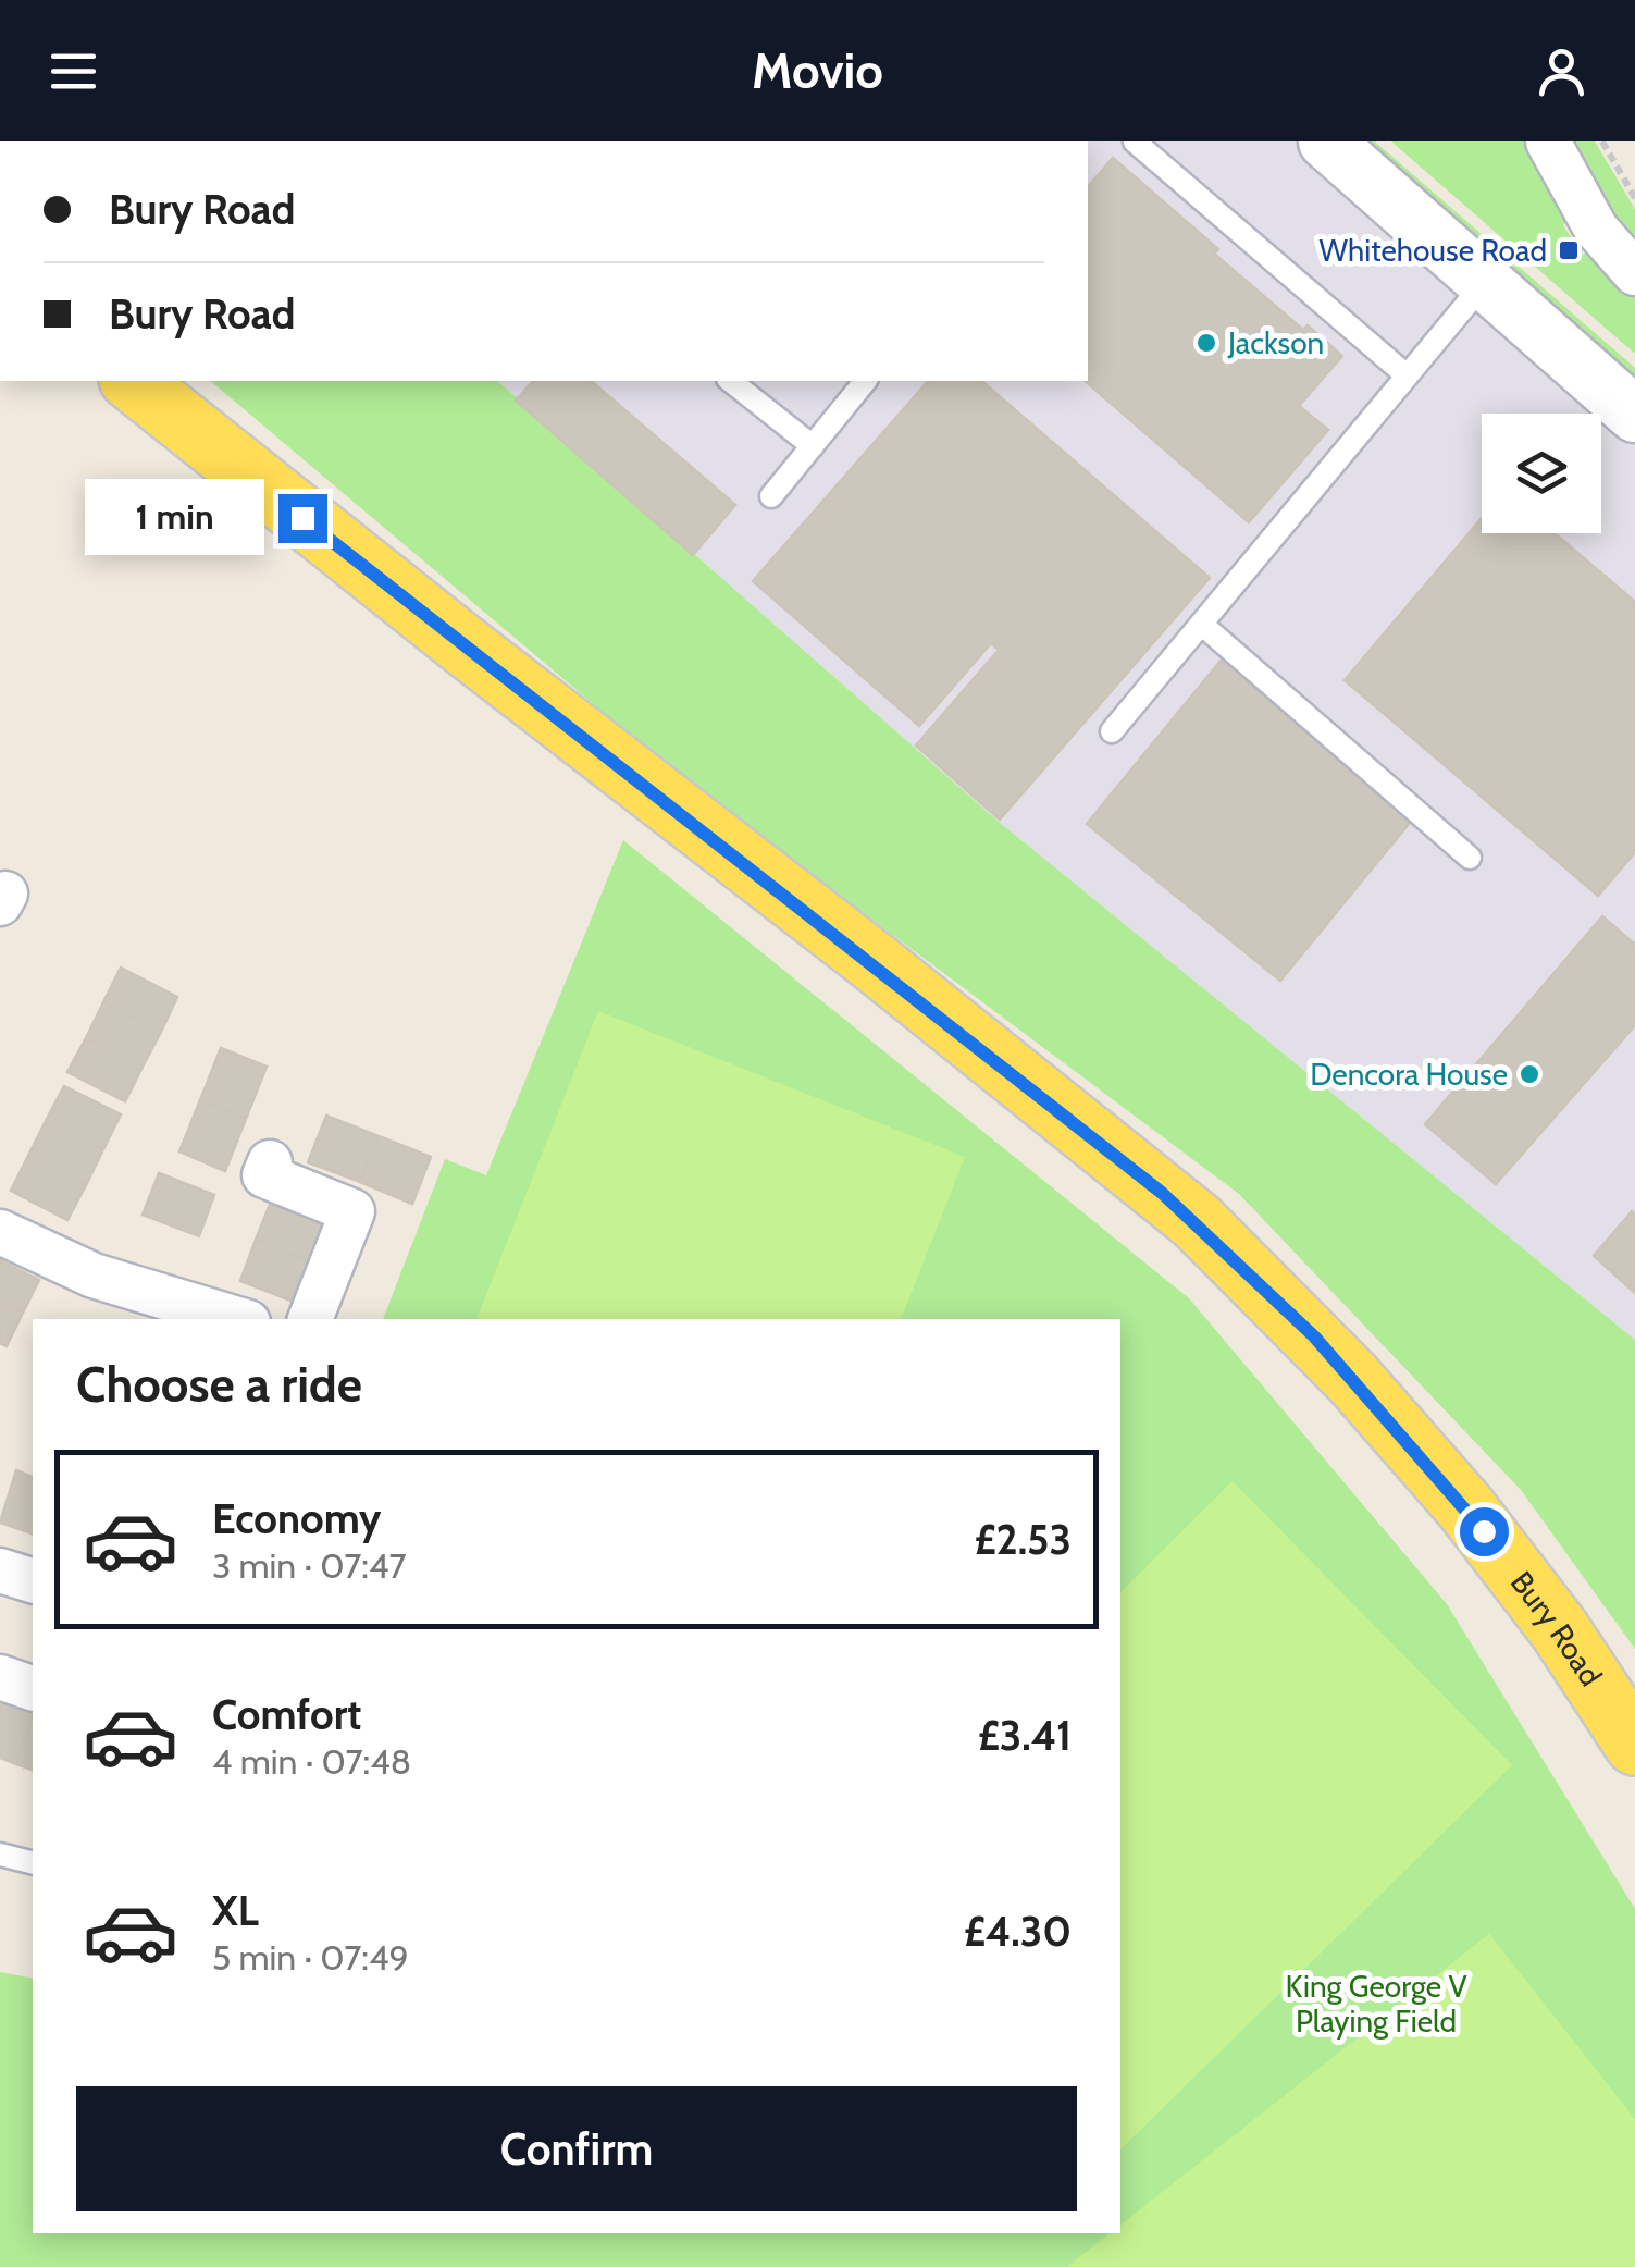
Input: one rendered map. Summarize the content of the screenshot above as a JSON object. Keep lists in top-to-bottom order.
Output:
{
  "streets": {
    "main road": ["Bury Road"]
  },
  "parks": ["King George V Playing Field"],
  "places": {
    "transit": ["Whitehouse Road"],
    "other": ["Jackson", "Dencora House"]
  },
  "page": {
    "header": "Movio",
    "banner": ["Bury Road", "Bury Road"],
    "bubble": "1 min",
    "heading": "Choose a ride",
    "list": [
      {
        "name": "Economy",
        "note": "3 min · 07:47",
        "value": "£2.53"
      },
      {
        "name": "Comfort",
        "note": "4 min · 07:48",
        "value": "£3.41"
      },
      {
        "name": "XL",
        "note": "5 min · 07:49",
        "value": "£4.30"
      }
    ],
    "buttons": "Confirm"
  }
}
